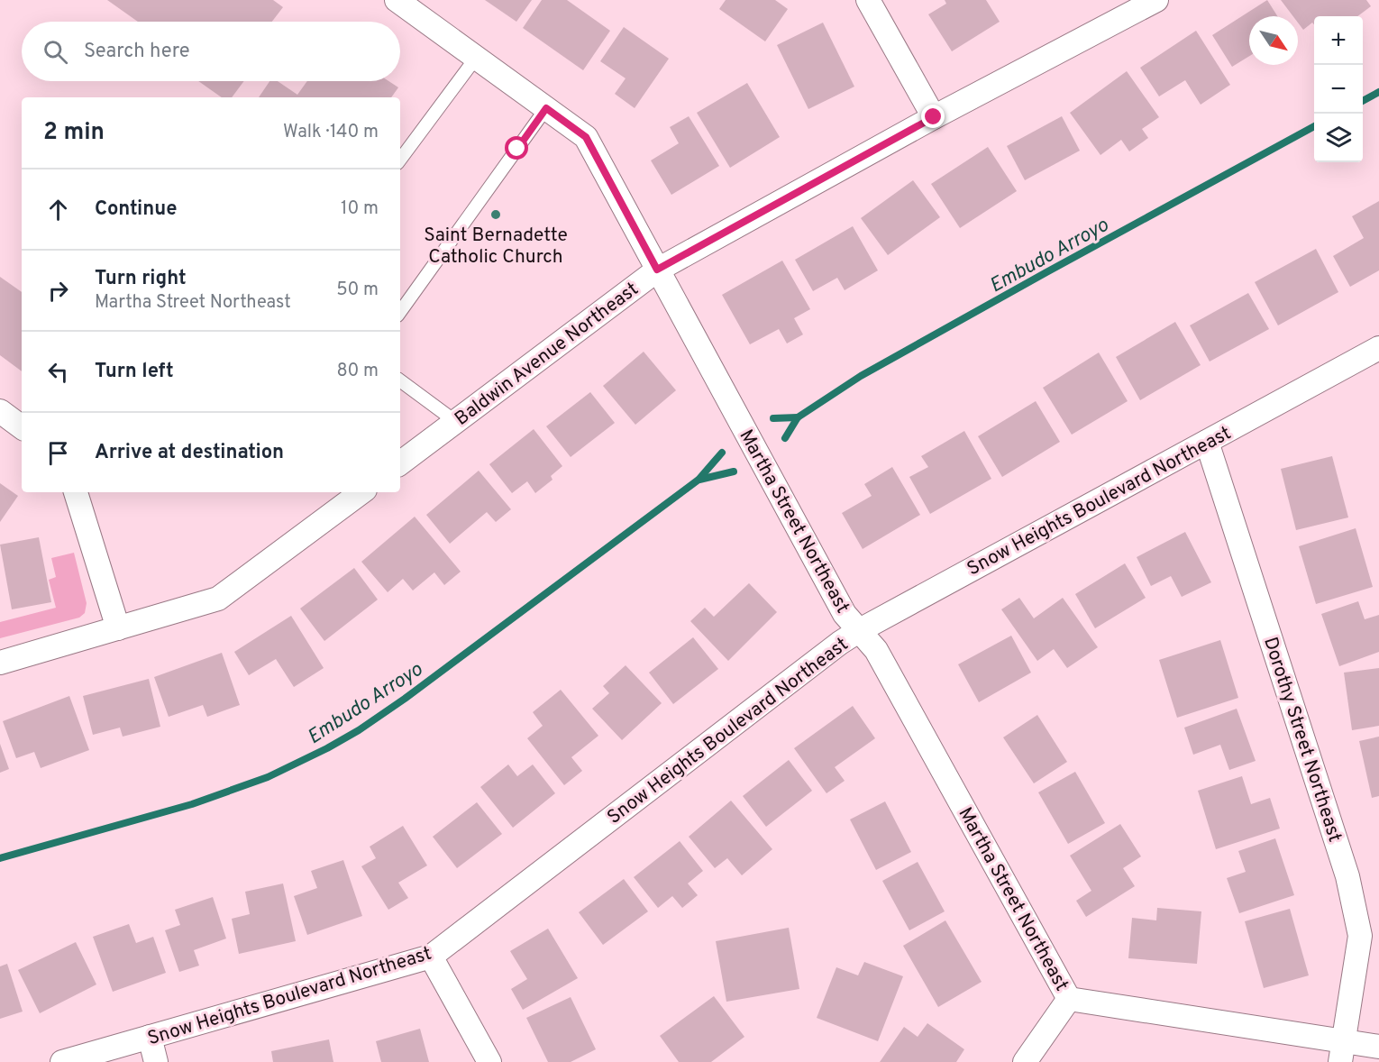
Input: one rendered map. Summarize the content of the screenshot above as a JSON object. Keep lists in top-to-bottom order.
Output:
{
  "streets": {
    "street": [
      "Baldwin Avenue Northeast",
      "Snow Heights Boulevard Northeast",
      "Martha Street Northeast",
      "Dorothy Street Northeast"
    ]
  },
  "crossings": [
    ["Baldwin Avenue Northeast", "Martha Street Northeast"],
    ["Snow Heights Boulevard Northeast", "Martha Street Northeast"],
    ["Snow Heights Boulevard Northeast", "Dorothy Street Northeast"],
    ["Martha Street Northeast", "Dorothy Street Northeast"]
  ],
  "water": ["Embudo Arroyo"],
  "places": ["Saint Bernadette Catholic Church"],
  "north": "bottom right",
  "page": {
    "map_buttons": ["+", "−"],
    "search": "Search here",
    "heading": ["2 min", "Walk · 140 m"],
    "list": [
      ["Continue", "10 m"],
      ["Turn right", "Martha Street Northeast", "50 m"],
      ["Turn left", "80 m"],
      "Arrive at destination"
    ]
  }
}
